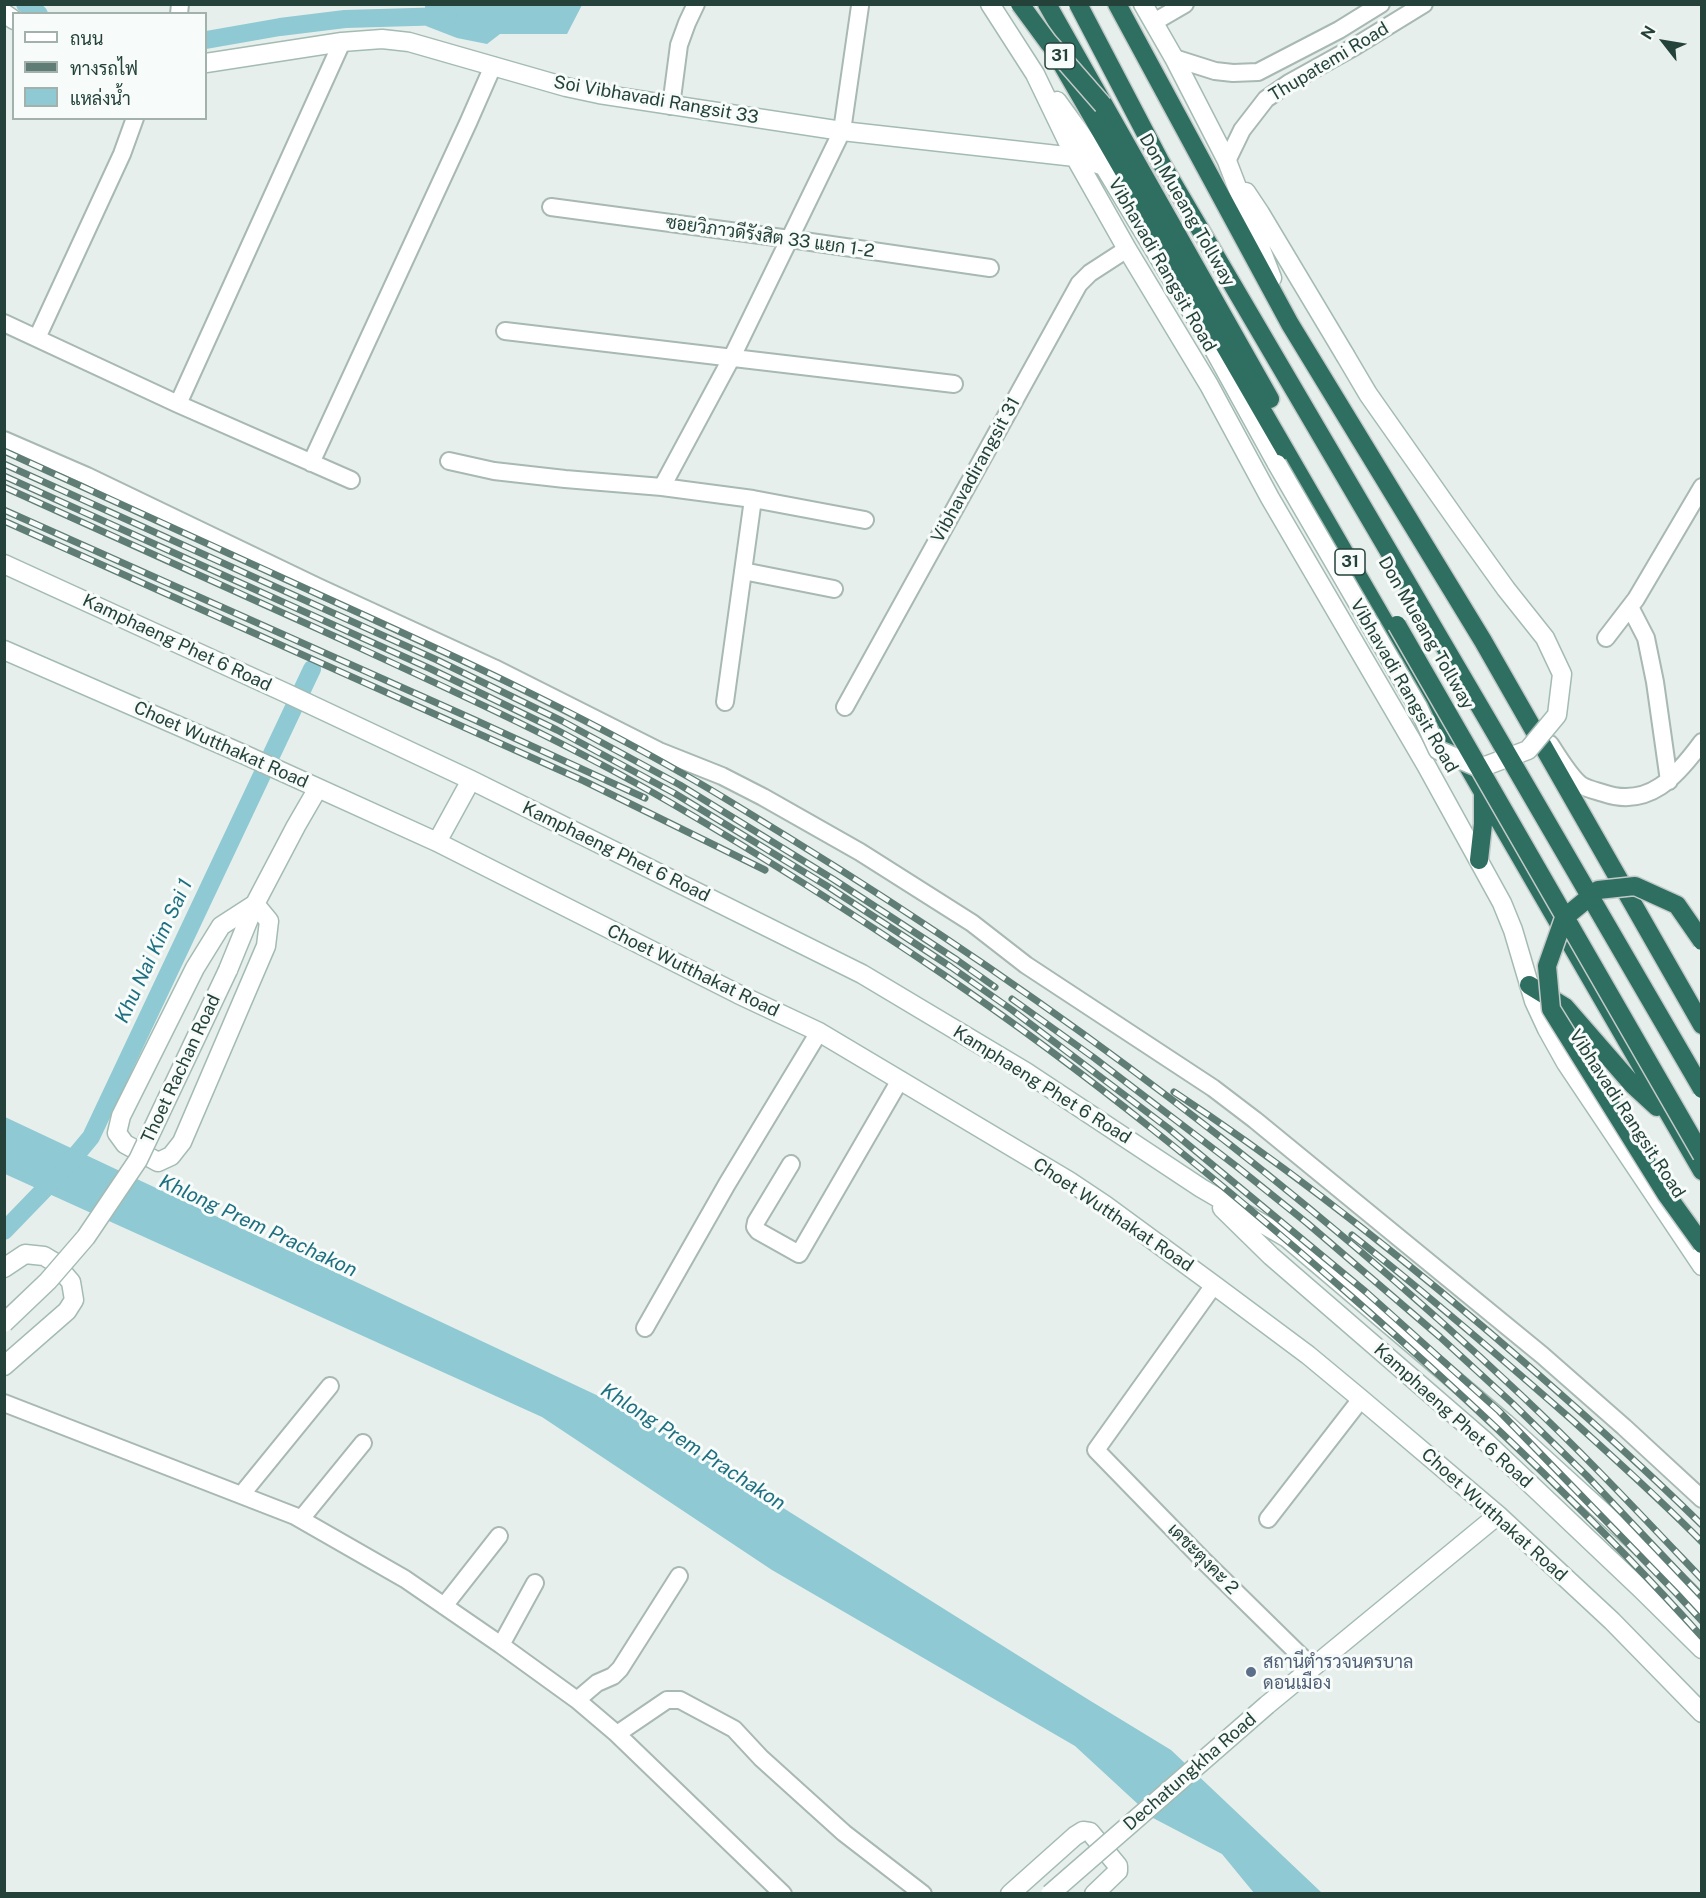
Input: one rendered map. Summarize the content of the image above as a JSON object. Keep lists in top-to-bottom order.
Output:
{
  "streets": {
    "highway": ["31", "Don Mueang Tollway", "Vibhavadi Rangsit Road"],
    "main road": [
      "Soi Vibhavadi Rangsit 33",
      "Kamphaeng Phet 6 Road",
      "Choet Wutthakat Road",
      "Thoet Rachan Road",
      "Dechatungkha Road"
    ],
    "street": [
      "Thupatemi Road",
      "ซอยวิภาวดีรังสิต 33 แยก 1-2",
      "Vibhavadirangsit 31",
      "เดชะตุงคะ 2"
    ]
  },
  "crossings": [
    ["31", "Don Mueang Tollway"],
    ["Soi Vibhavadi Rangsit 33", "Vibhavadi Rangsit Road"],
    ["Vibhavadi Rangsit Road", "Vibhavadirangsit 31"],
    ["Choet Wutthakat Road", "Thoet Rachan Road"],
    ["Choet Wutthakat Road", "เดชะตุงคะ 2"],
    ["Choet Wutthakat Road", "Dechatungkha Road"],
    ["เดชะตุงคะ 2", "Dechatungkha Road"]
  ],
  "water": ["Khu Nai Kim Sai 1", "Khlong Prem Prachakon"],
  "places": ["สถานีตำรวจนครบาล ดอนเมือง"],
  "legend": ["ถนน", "ทางรถไฟ", "แหล่งน้ำ"],
  "north": "top left"
}
